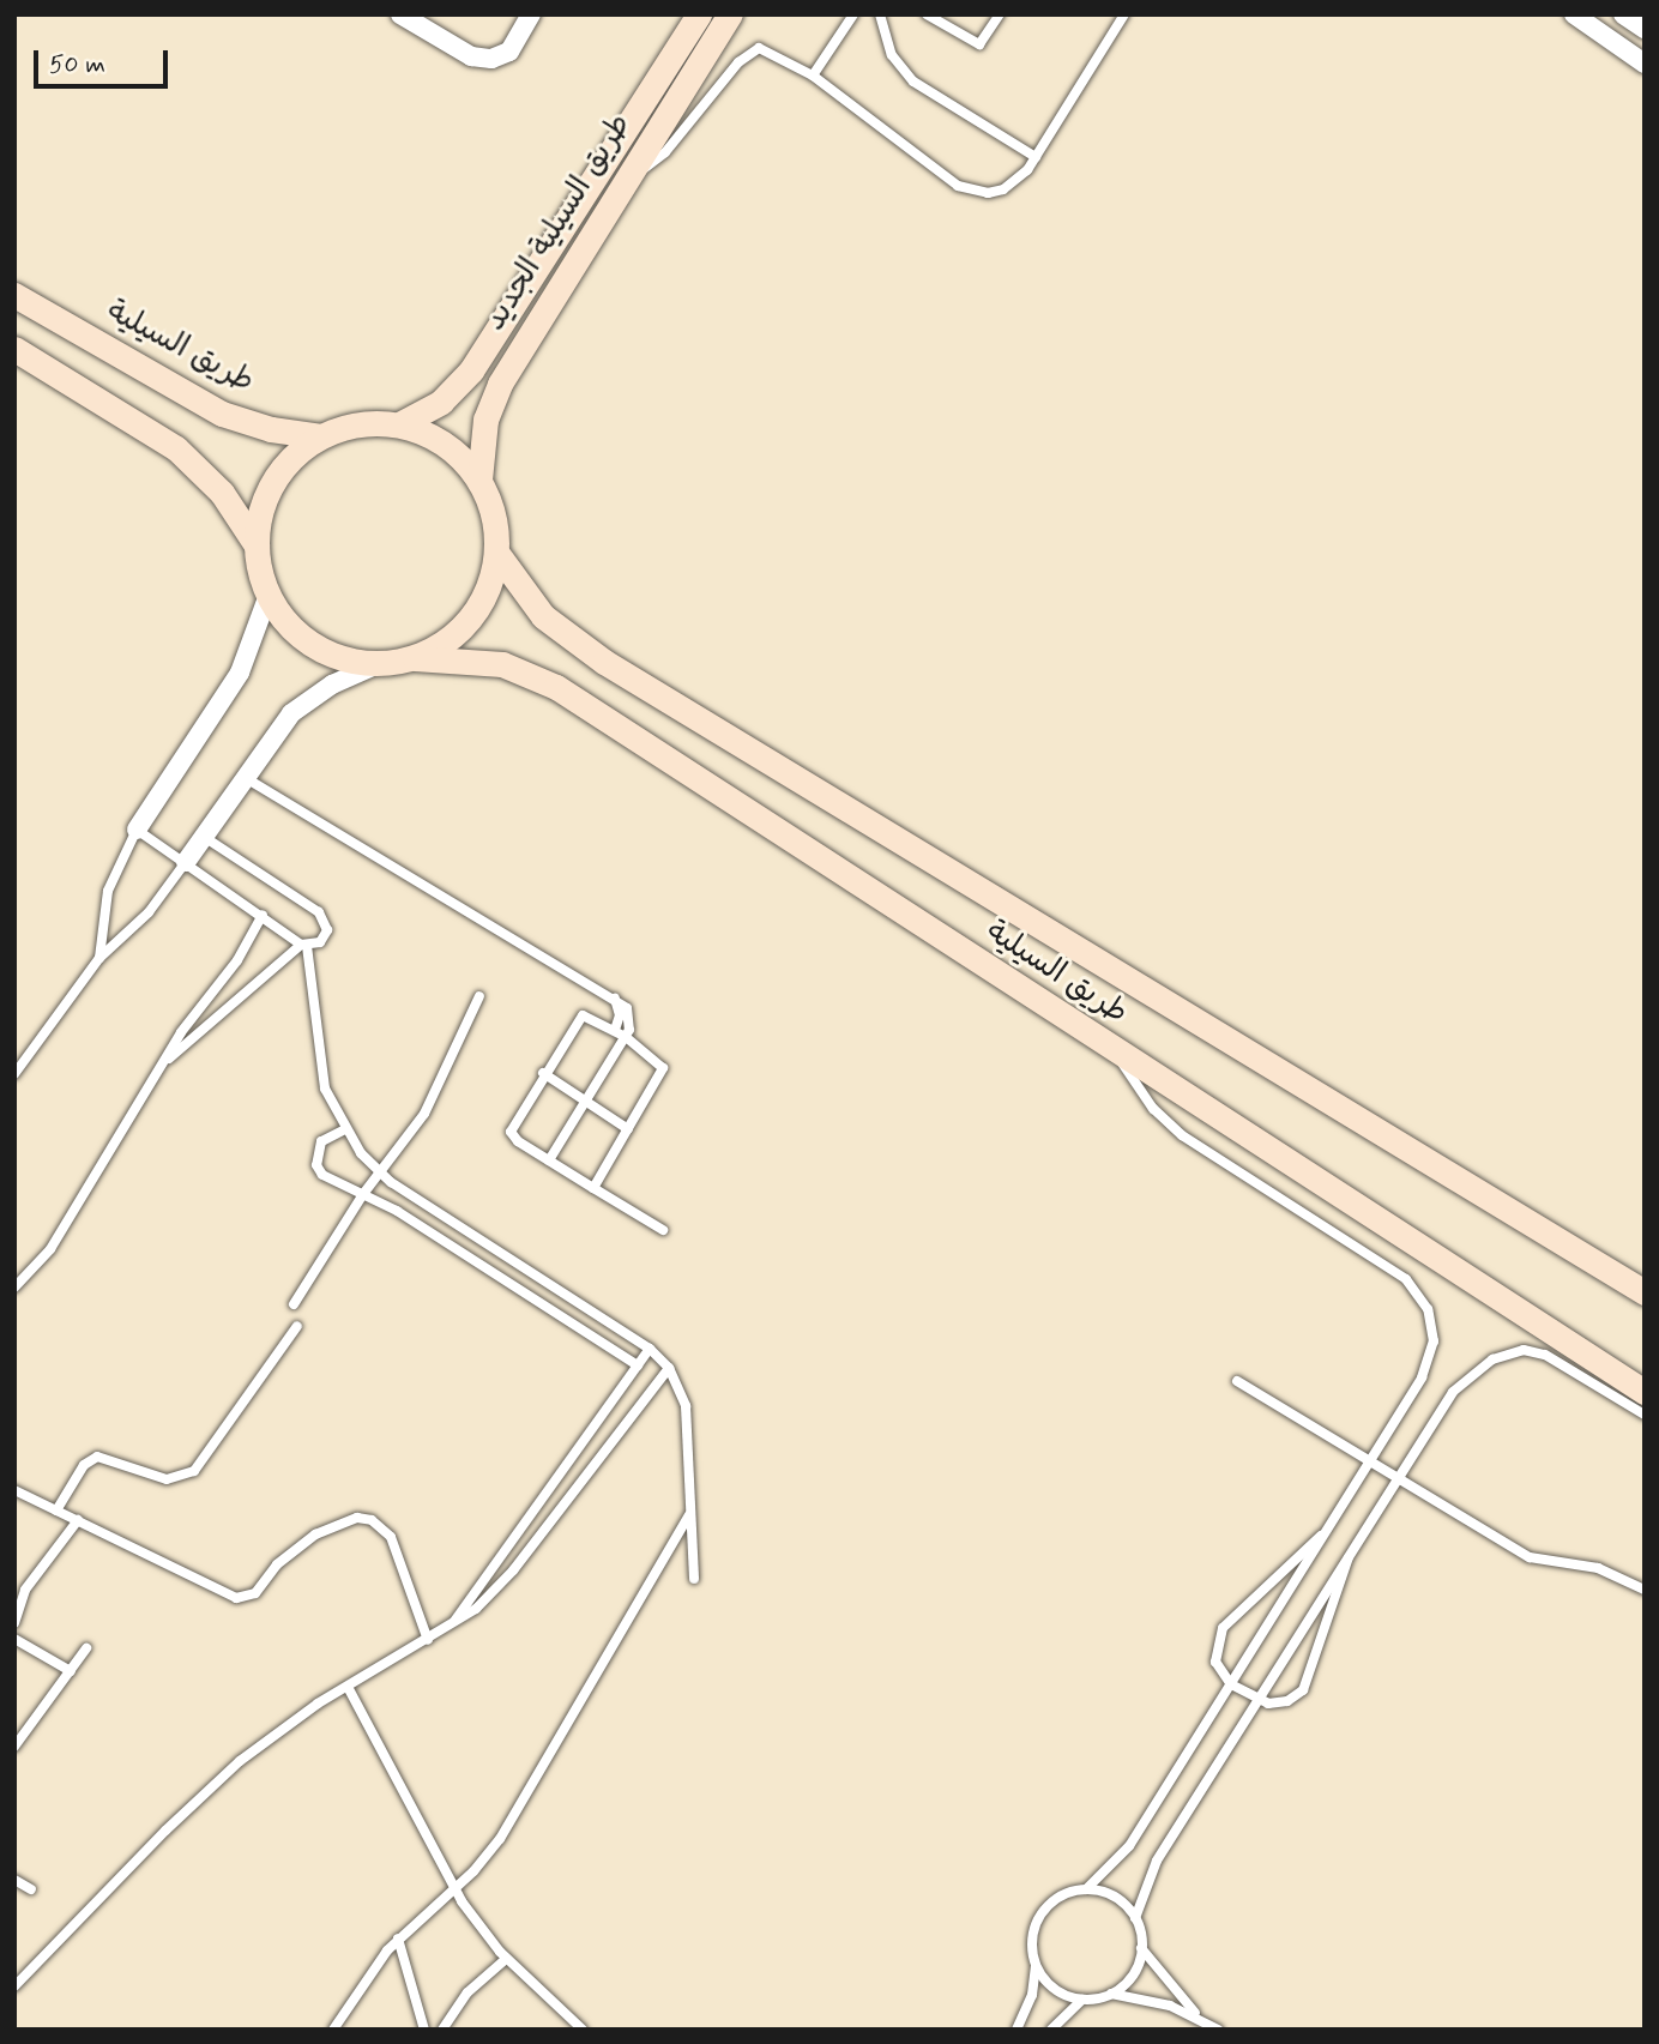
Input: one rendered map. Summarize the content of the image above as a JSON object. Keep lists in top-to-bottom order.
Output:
{
  "streets": {
    "main road": ["طريق السيلية الجديد", "طريق السيلية"]
  },
  "crossings": [
    ["طريق السيلية الجديد", "طريق السيلية"]
  ],
  "scale_bar": "50 m"
}
